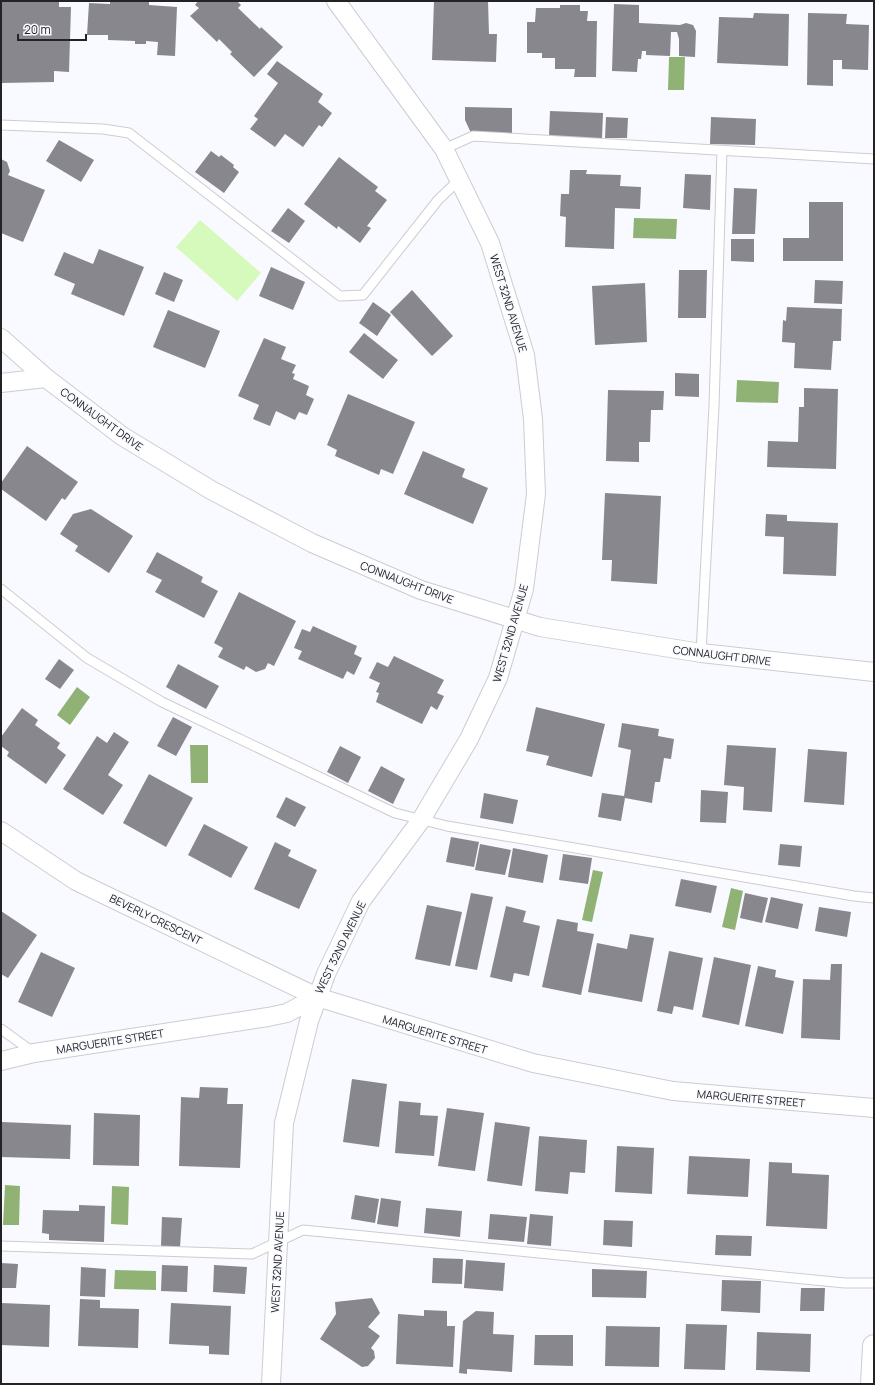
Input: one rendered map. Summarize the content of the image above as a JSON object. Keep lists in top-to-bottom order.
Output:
{
  "streets": {
    "street": [
      "WEST 32ND AVENUE",
      "CONNAUGHT DRIVE",
      "BEVERLY CRESCENT",
      "MARGUERITE STREET"
    ]
  },
  "crossings": [
    ["WEST 32ND AVENUE", "CONNAUGHT DRIVE"],
    ["WEST 32ND AVENUE", "BEVERLY CRESCENT"],
    ["WEST 32ND AVENUE", "MARGUERITE STREET"],
    ["BEVERLY CRESCENT", "MARGUERITE STREET"]
  ],
  "scale_bar": "20 m"
}
